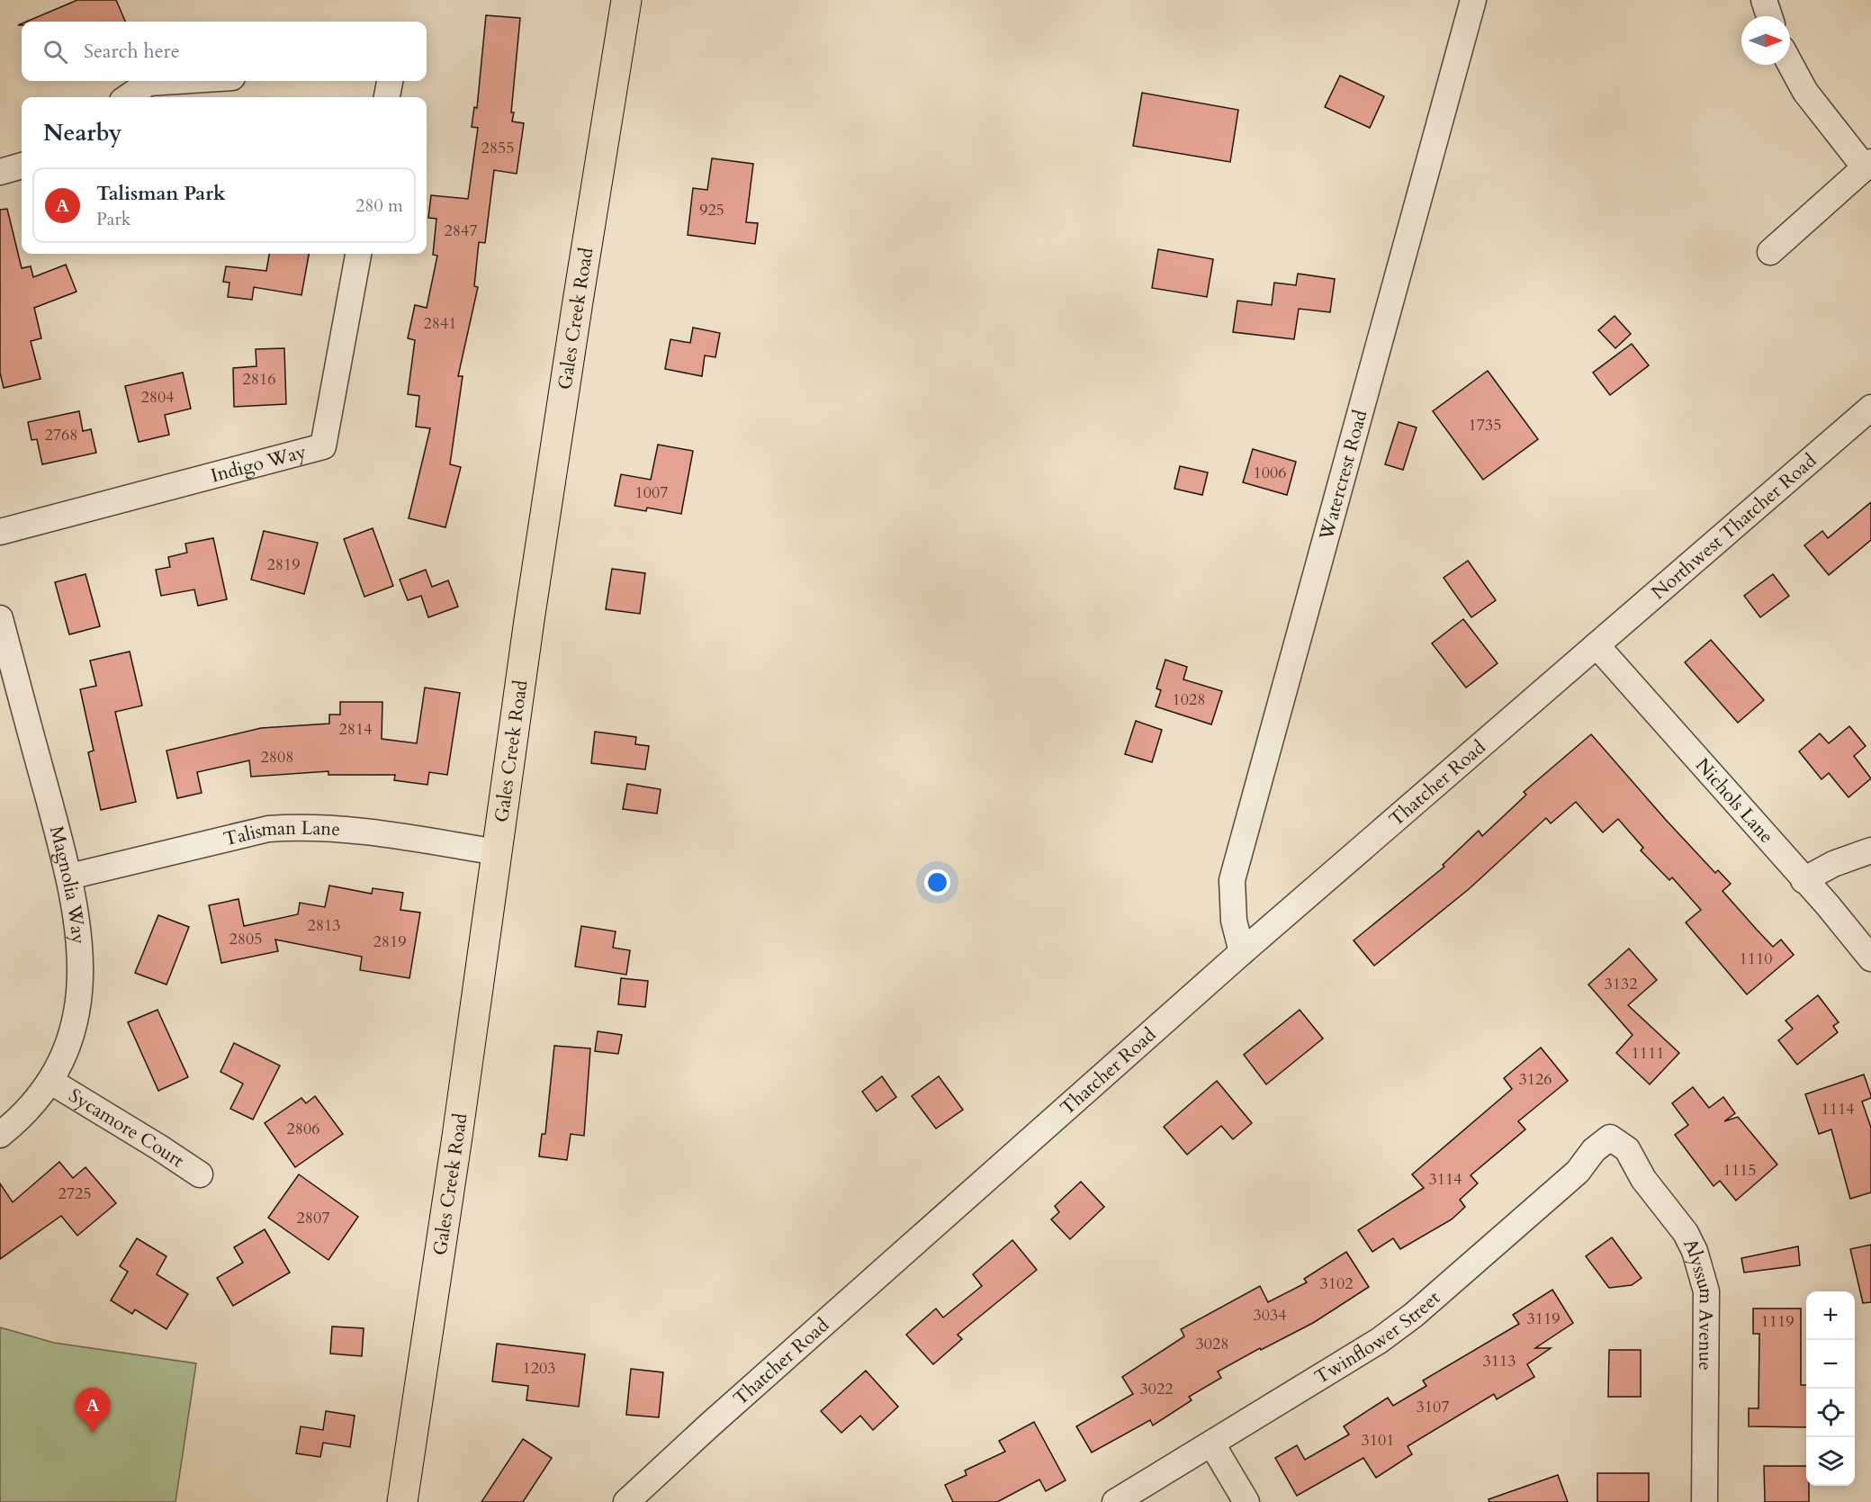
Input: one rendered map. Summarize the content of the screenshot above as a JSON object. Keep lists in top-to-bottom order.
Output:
{
  "streets": {
    "main road": ["Gales Creek Road"],
    "street": [
      "Indigo Way",
      "Watercrest Road",
      "Northwest Thatcher Road",
      "Thatcher Road",
      "Nichols Lane",
      "Talisman Lane",
      "Magnolia Way",
      "Sycamore Court",
      "Alyssum Avenue",
      "Twinflower Street"
    ]
  },
  "crossings": [
    ["Gales Creek Road", "Talisman Lane"],
    ["Watercrest Road", "Thatcher Road"],
    ["Northwest Thatcher Road", "Thatcher Road"],
    ["Northwest Thatcher Road", "Nichols Lane"],
    ["Thatcher Road", "Nichols Lane"],
    ["Talisman Lane", "Magnolia Way"],
    ["Magnolia Way", "Sycamore Court"],
    ["Alyssum Avenue", "Twinflower Street"]
  ],
  "house_numbers": [
    "2855",
    "925",
    "2847",
    "2841",
    "2816",
    "2804",
    "1735",
    "2768",
    "1006",
    "1007",
    "2819",
    "1028",
    "2814",
    "2808",
    "2813",
    "2805",
    "2819",
    "1110",
    "3132",
    "1111",
    "3126",
    "1114",
    "2806",
    "1115",
    "3114",
    "2725",
    "2807",
    "3102",
    "3034",
    "3119",
    "1119",
    "3028",
    "3113",
    "1203",
    "3022",
    "3107",
    "3101"
  ],
  "north": "right",
  "page": {
    "search": "Search here",
    "heading": "Nearby",
    "list": [
      {
        "mark": "A",
        "name": "Talisman Park",
        "note": "Park",
        "value": "280 m"
      }
    ],
    "map_buttons": ["+", "−"],
    "pins": "A"
  }
}
